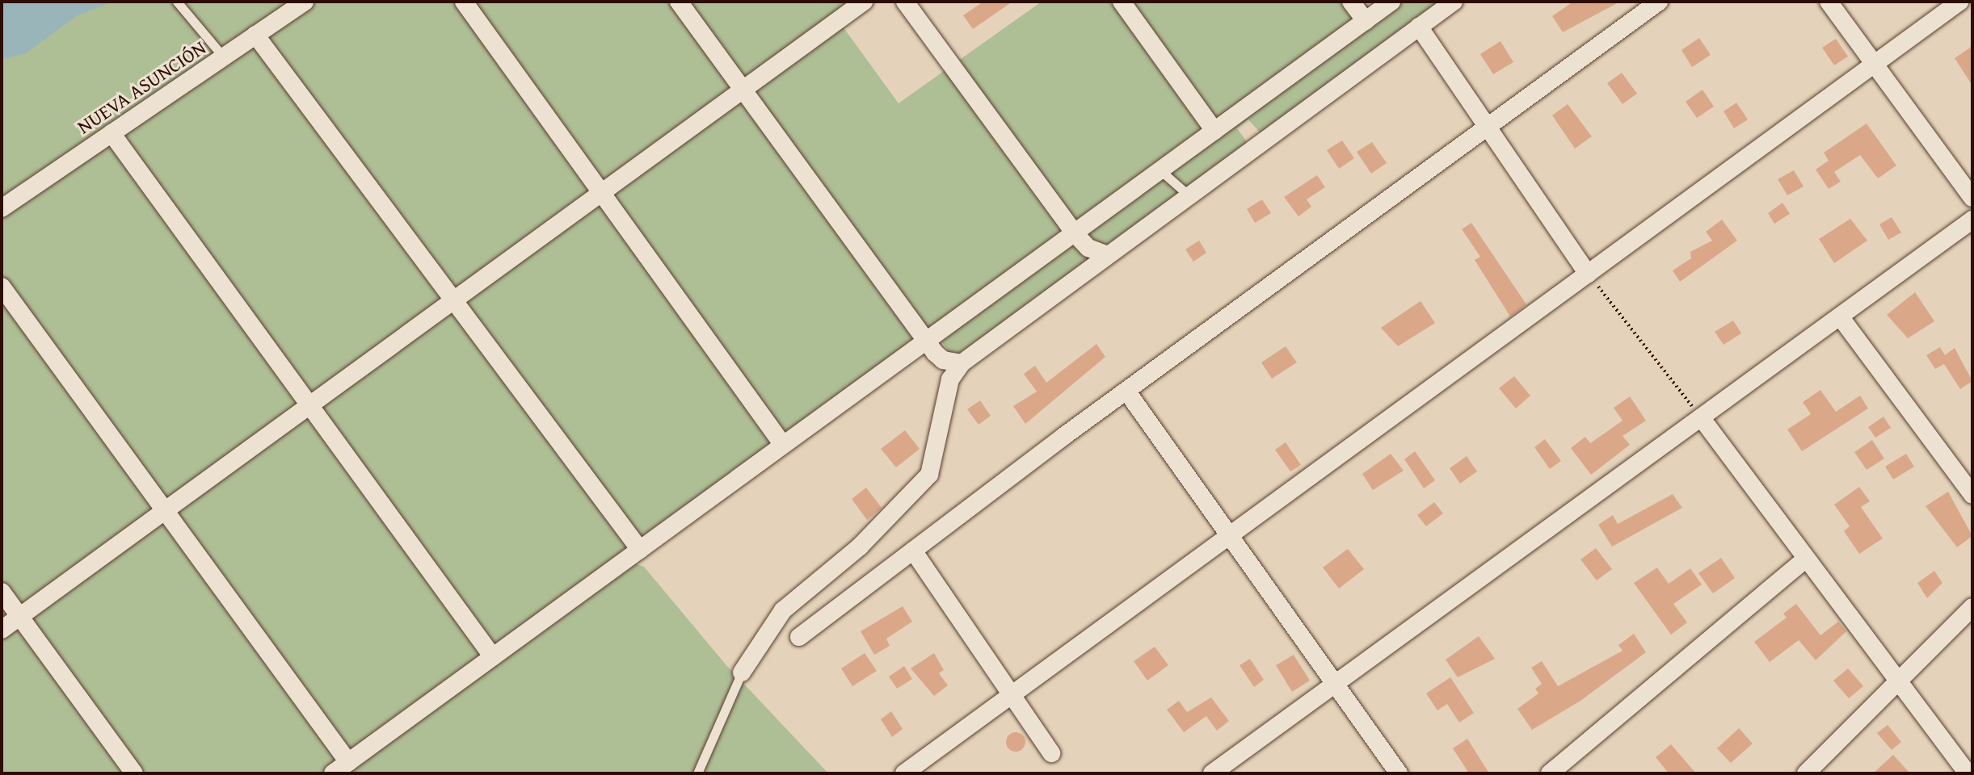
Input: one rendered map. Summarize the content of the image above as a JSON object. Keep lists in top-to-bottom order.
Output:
{
  "streets": {
    "street": ["NUEVA ASUNCIÓN"]
  }
}
